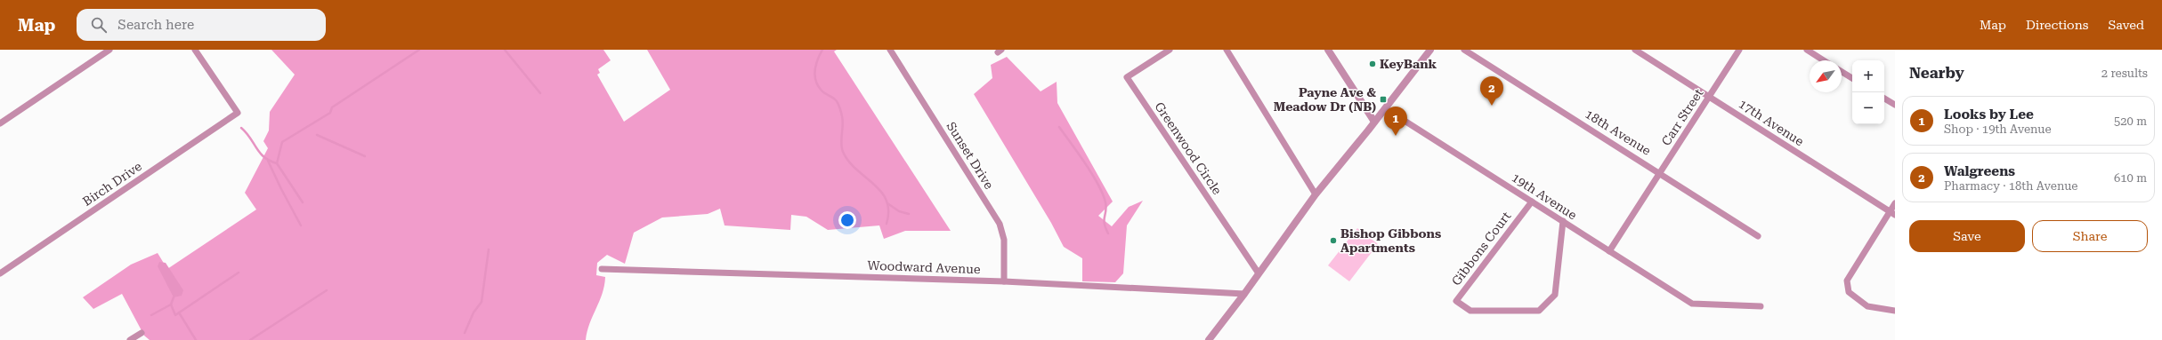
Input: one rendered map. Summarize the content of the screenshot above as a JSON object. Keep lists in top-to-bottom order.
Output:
{
  "streets": {
    "street": [
      "Carr Street",
      "17th Avenue",
      "18th Avenue",
      "Greenwood Circle",
      "Sunset Drive",
      "Birch Drive",
      "19th Avenue",
      "Gibbons Court",
      "Woodward Avenue"
    ]
  },
  "crossings": [
    ["Carr Street", "17th Avenue"],
    ["Carr Street", "18th Avenue"],
    ["Carr Street", "19th Avenue"],
    ["Sunset Drive", "Woodward Avenue"],
    ["19th Avenue", "Gibbons Court"]
  ],
  "places": {
    "other": ["KeyBank", "Bishop Gibbons Apartments"],
    "transit": ["Payne Ave & Meadow Dr (NB)"]
  },
  "north": "bottom left",
  "page": {
    "header": "Map",
    "search": "Search here",
    "nav": ["Map", "Directions", "Saved"],
    "heading": ["Nearby", "2 results"],
    "map_buttons": ["+", "−"],
    "pins": ["2", "1"],
    "list": [
      {
        "mark": "1",
        "name": "Looks by Lee",
        "note": "Shop · 19th Avenue",
        "value": "520 m"
      },
      {
        "mark": "2",
        "name": "Walgreens",
        "note": "Pharmacy · 18th Avenue",
        "value": "610 m"
      }
    ],
    "buttons": ["Save", "Share"]
  }
}
